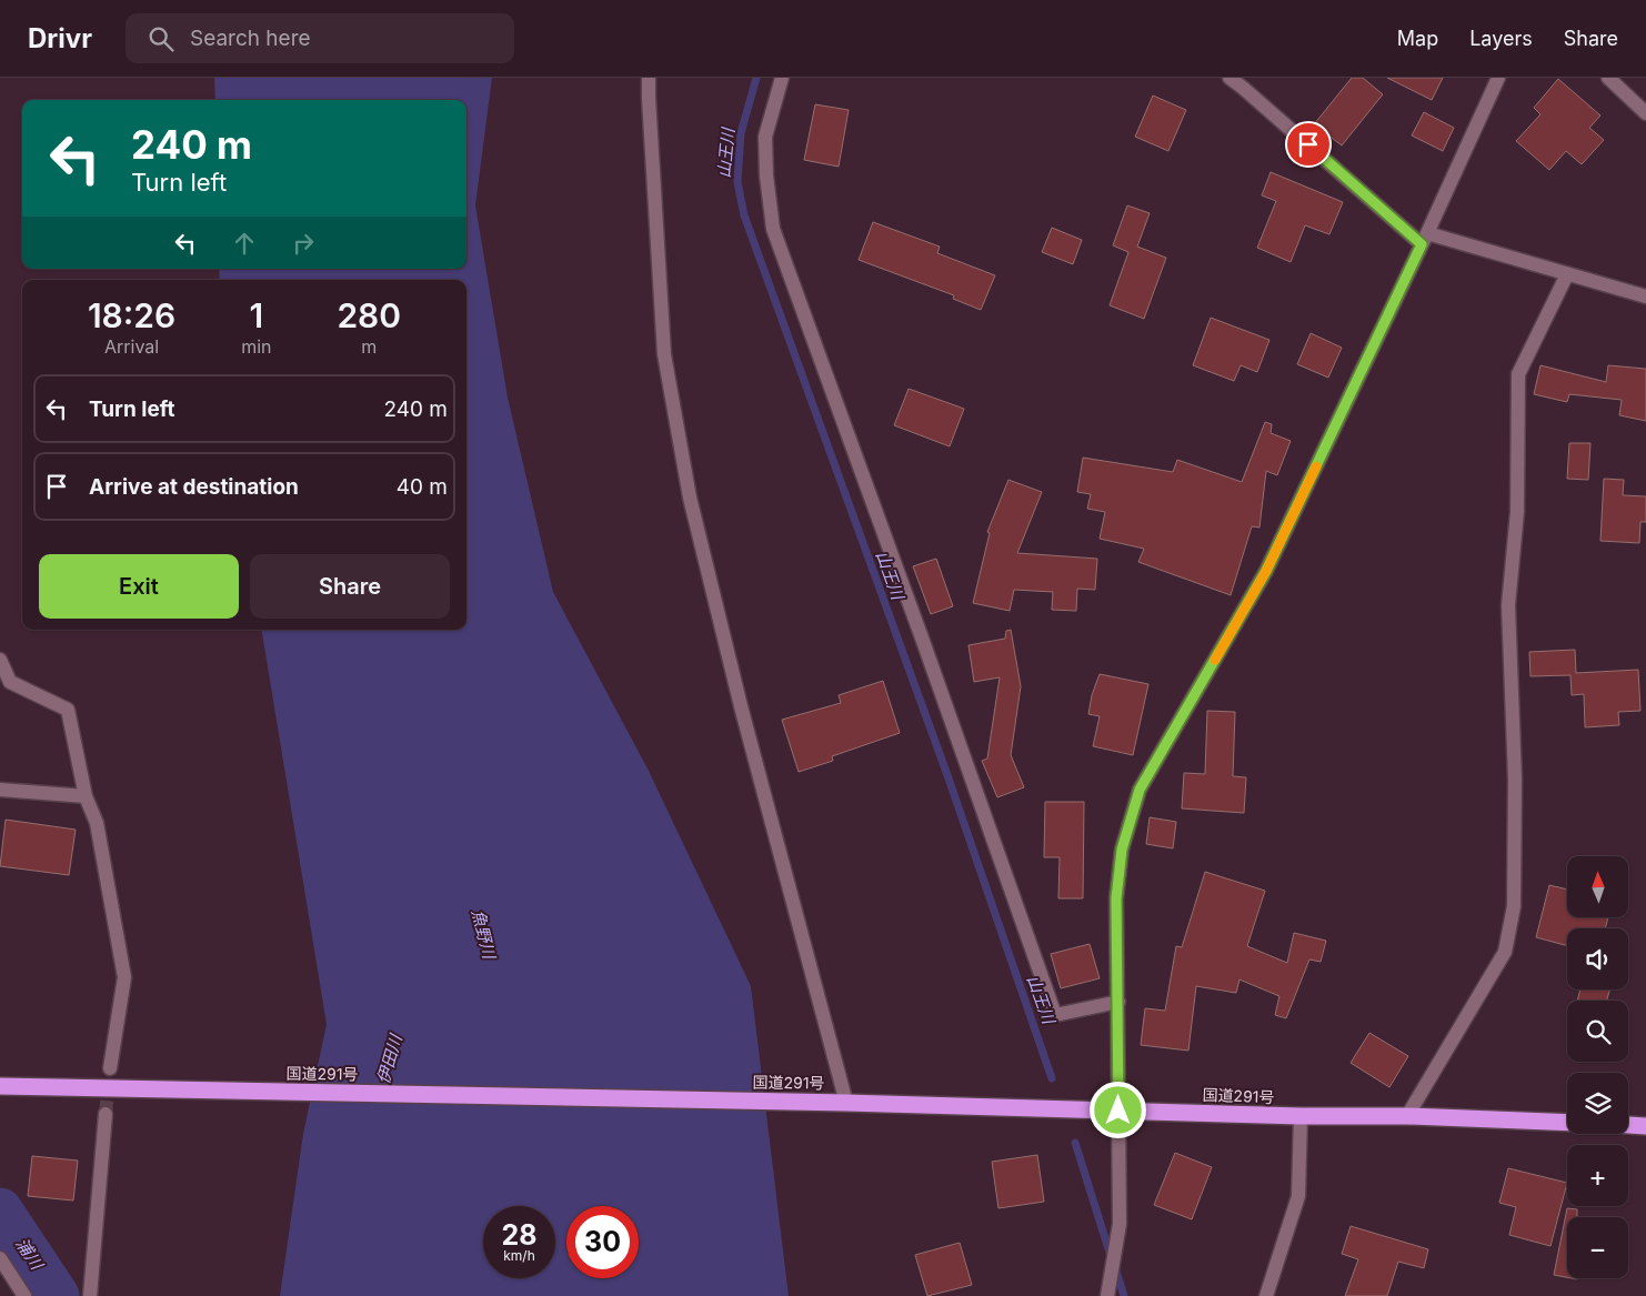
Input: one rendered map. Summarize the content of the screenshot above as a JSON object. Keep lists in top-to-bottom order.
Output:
{
  "streets": {
    "highway": ["国道291号"]
  },
  "water": [
    "山王川",
    "魚野川",
    "伊田川",
    "浦川"
  ],
  "north": "top",
  "page": {
    "header": "Drivr",
    "search": "Search here",
    "nav": ["Map", "Layers", "Share"],
    "turn": ["240 m", "Turn left"],
    "eta": [
      "18:26",
      "Arrival",
      "1",
      "min",
      "280",
      "m"
    ],
    "list": [
      {
        "name": "Turn left",
        "value": "240 m"
      },
      {
        "name": "Arrive at destination",
        "value": "40 m"
      }
    ],
    "buttons": ["Exit", "Share"],
    "map_buttons": ["+", "−"],
    "speed": "28 km/h",
    "limit": "30"
  }
}
